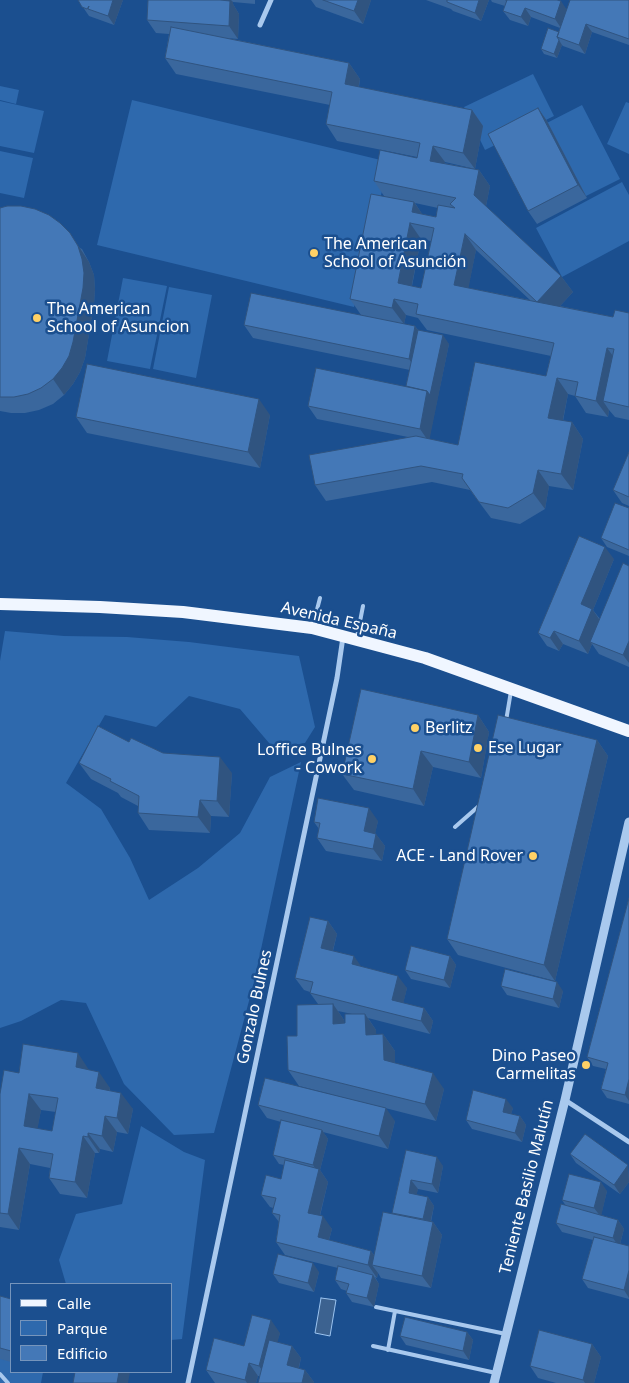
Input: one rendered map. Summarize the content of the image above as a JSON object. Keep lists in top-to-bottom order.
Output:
{
  "streets": {
    "main road": ["Avenida España"],
    "street": ["Gonzalo Bulnes", "Teniente Basilio Malutín"]
  },
  "crossings": [
    ["Avenida España", "Gonzalo Bulnes"]
  ],
  "places": [
    "The American School of Asunción",
    "The American School of Asuncion",
    "Berlitz",
    "Ese Lugar",
    "Loffice Bulnes - Cowork",
    "ACE - Land Rover",
    "Dino Paseo Carmelitas"
  ],
  "legend": ["Calle", "Parque", "Edificio"]
}
